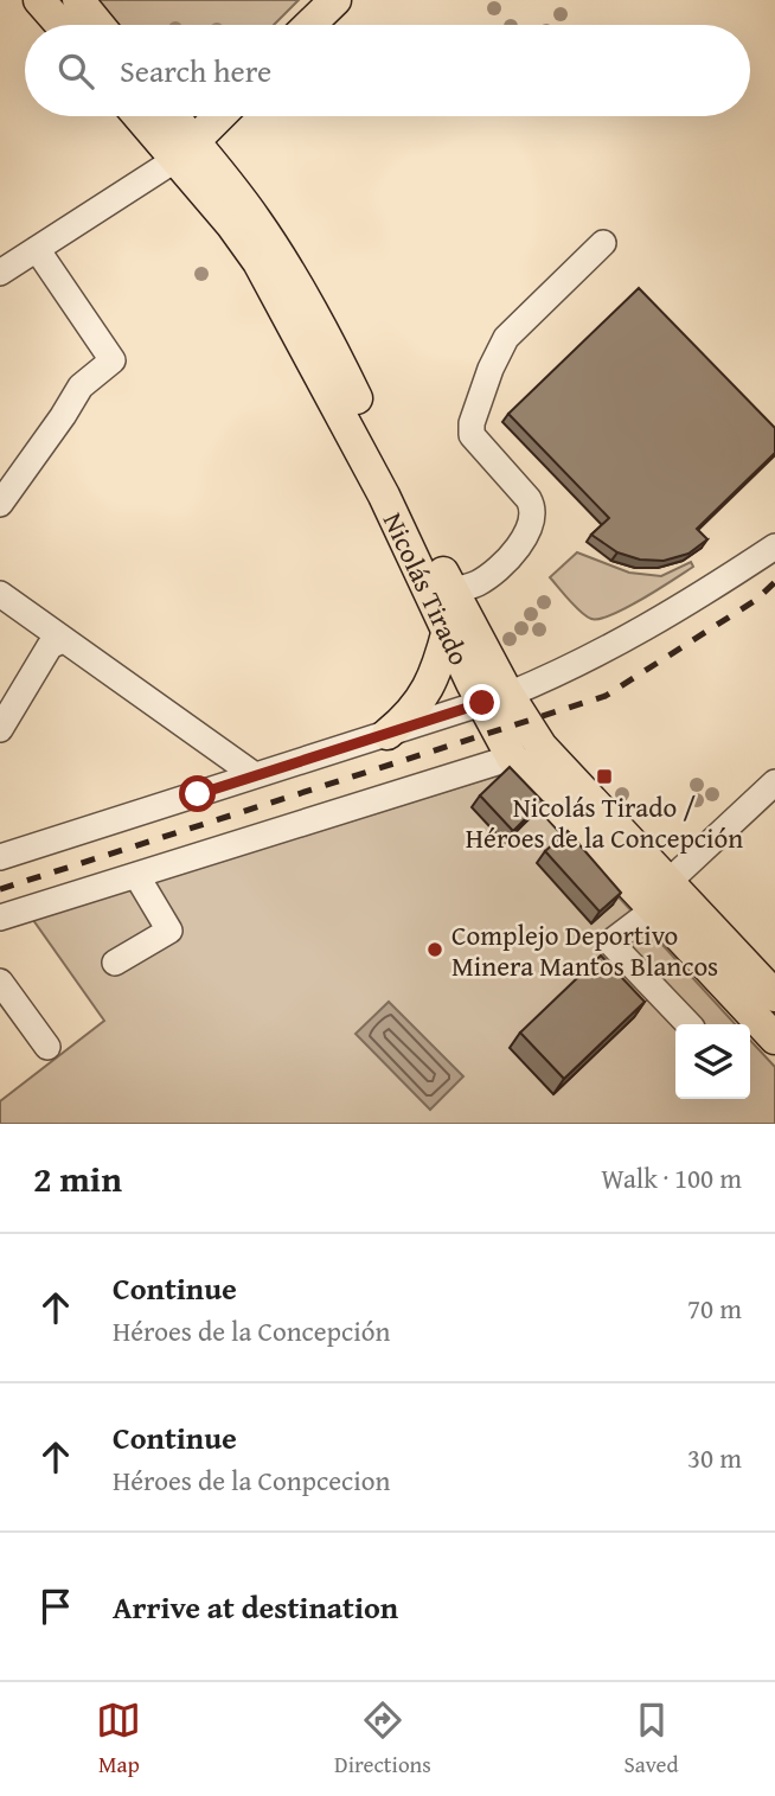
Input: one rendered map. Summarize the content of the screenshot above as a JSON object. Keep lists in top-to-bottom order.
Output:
{
  "streets": {
    "main road": ["Nicolás Tirado"]
  },
  "places": {
    "transit": ["Nicolás Tirado / Héroes de la Concepción"],
    "other": ["Complejo Deportivo Minera Mantos Blancos"]
  },
  "page": {
    "search": "Search here",
    "heading": ["2 min", "Walk · 100 m"],
    "list": [
      ["Continue", "Héroes de la Concepción", "70 m"],
      ["Continue", "Héroes de la Conpcecion", "30 m"],
      "Arrive at destination"
    ],
    "nav": ["Map", "Directions", "Saved"]
  }
}
